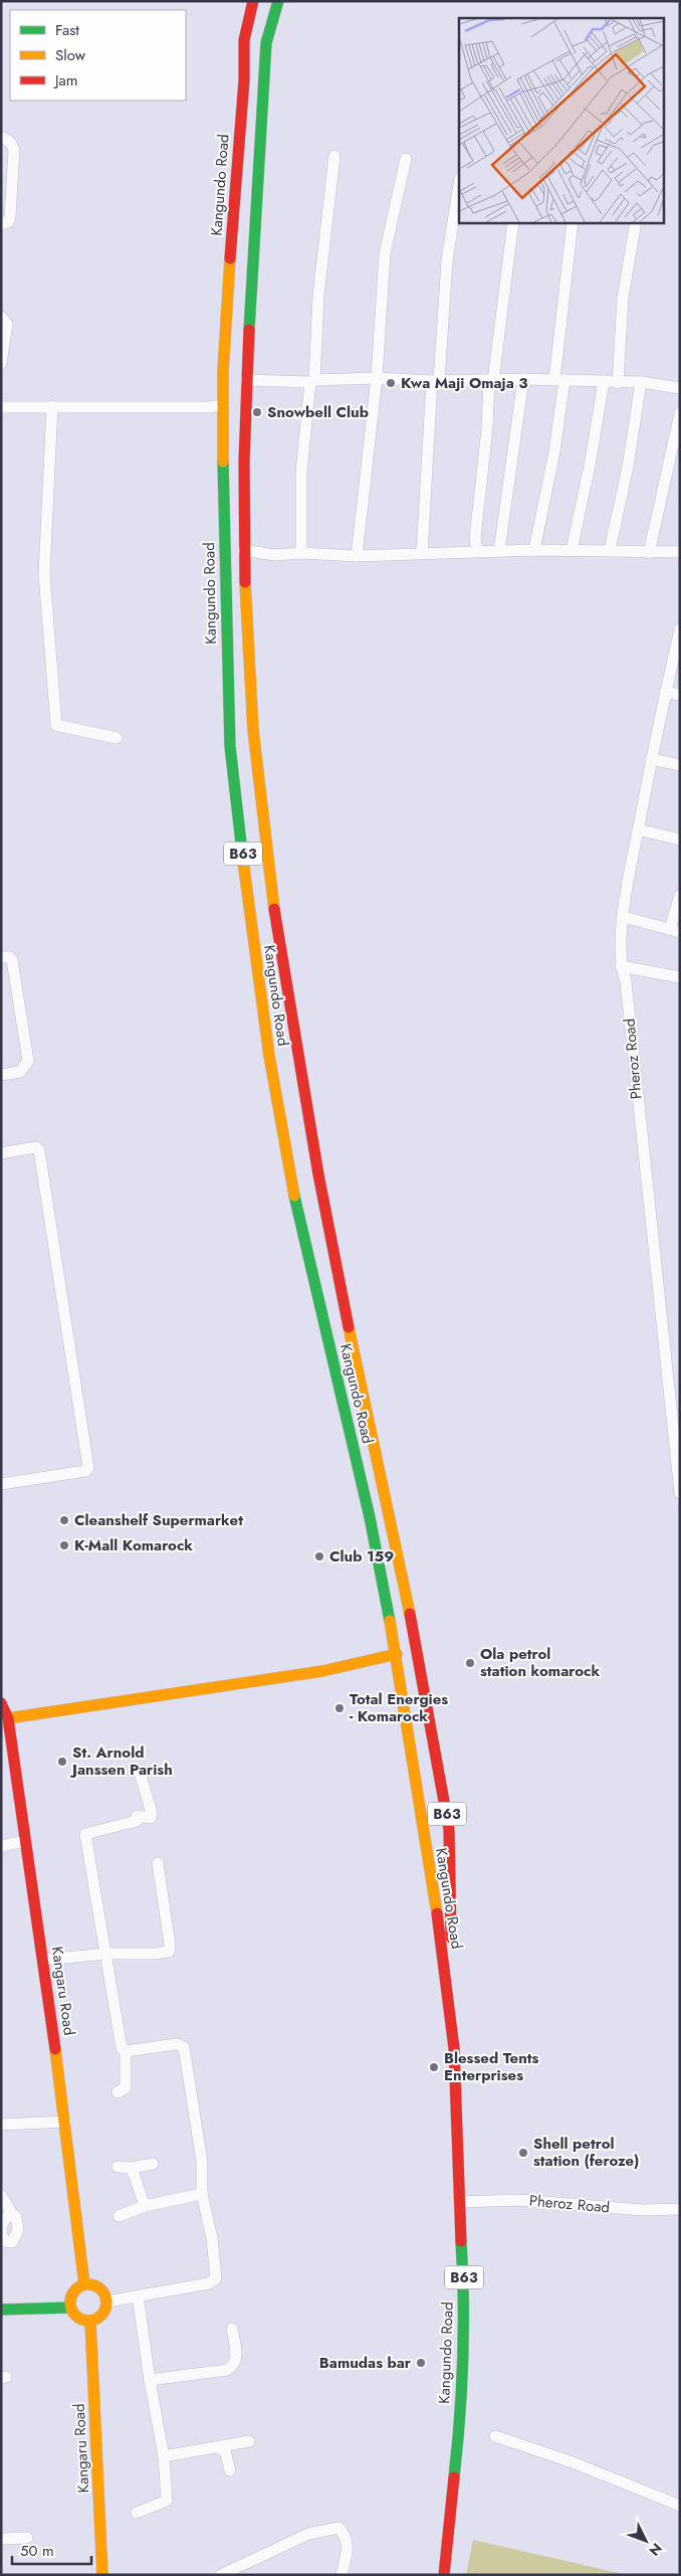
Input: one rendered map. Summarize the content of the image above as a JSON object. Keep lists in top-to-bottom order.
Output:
{
  "streets": {
    "main road": ["Kangundo Road", "B63", "Kangaru Road"],
    "street": ["Pheroz Road"]
  },
  "crossings": [
    ["Kangundo Road", "Pheroz Road"]
  ],
  "places": [
    "Kwa Maji Omaja 3",
    "Snowbell Club",
    "Cleanshelf Supermarket",
    "K-Mall Komarock",
    "Club 159",
    "Ola petrol station komarock",
    "Total Energies - Komarock",
    "St. Arnold Janssen Parish",
    "Blessed Tents Enterprises",
    "Shell petrol station (feroze)",
    "Bamudas bar"
  ],
  "legend": ["Fast", "Slow", "Jam"],
  "scale_bar": "50 m",
  "north": "bottom right"
}
